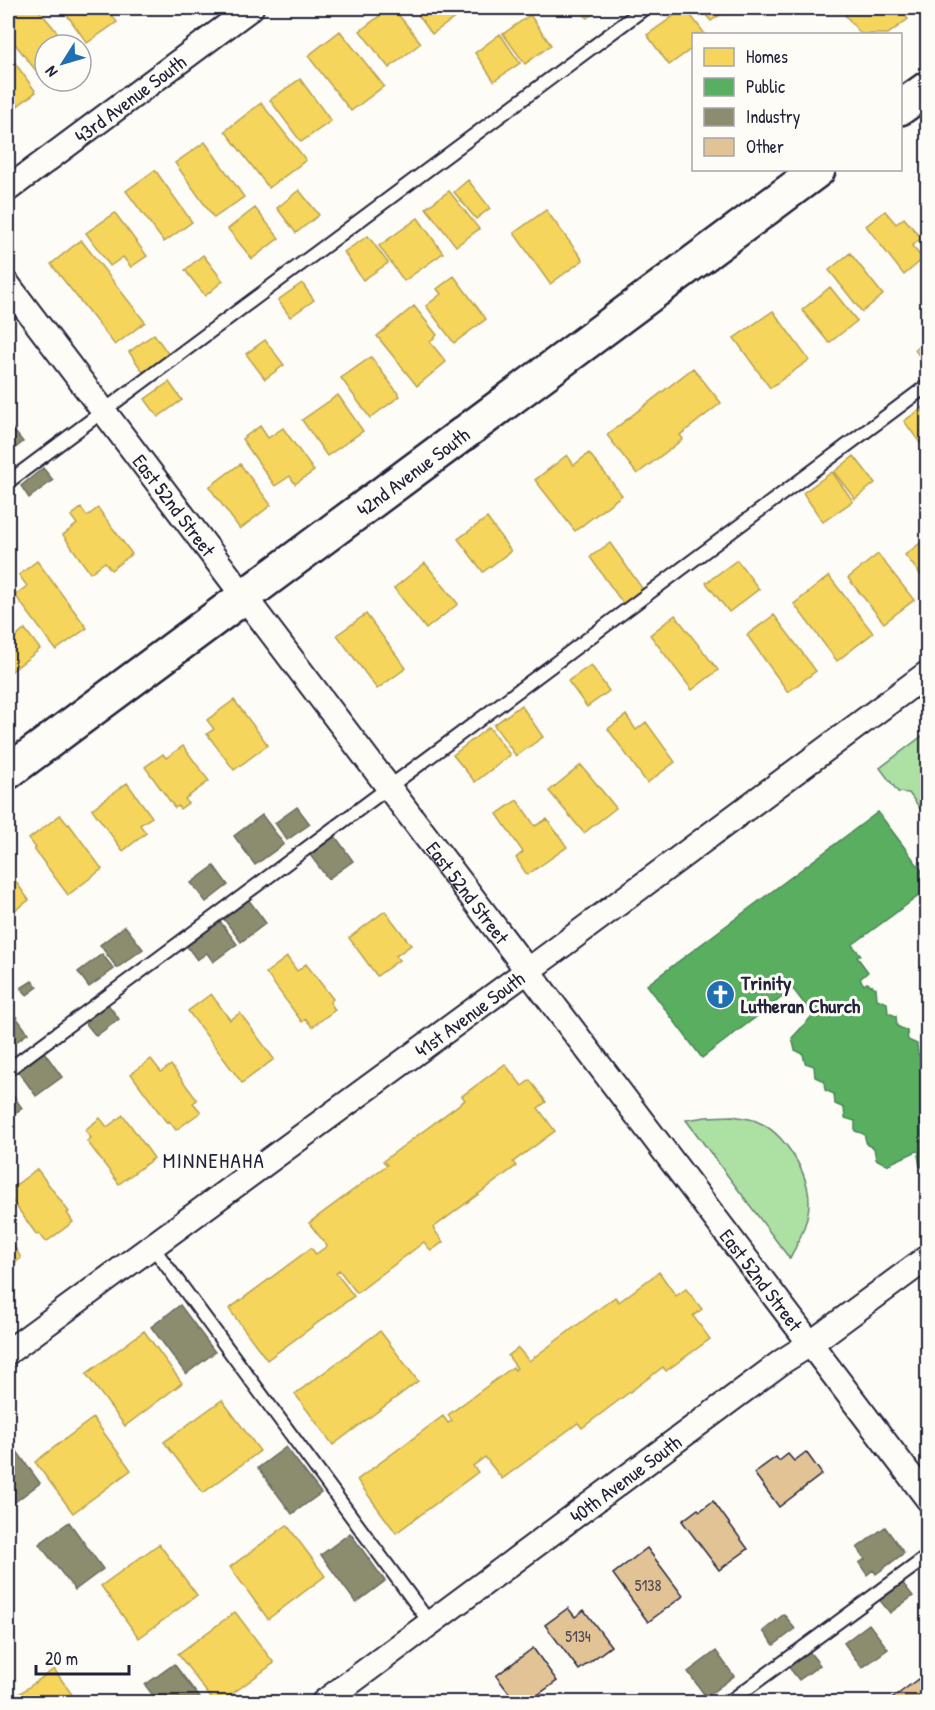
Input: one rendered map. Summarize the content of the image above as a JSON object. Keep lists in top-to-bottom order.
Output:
{
  "streets": {
    "street": [
      "43rd Avenue South",
      "42nd Avenue South",
      "East 52nd Street",
      "41st Avenue South",
      "40th Avenue South"
    ]
  },
  "crossings": [
    ["42nd Avenue South", "East 52nd Street"],
    ["East 52nd Street", "41st Avenue South"],
    ["East 52nd Street", "40th Avenue South"]
  ],
  "districts": ["MINNEHAHA"],
  "places": {
    "church": ["Trinity Lutheran Church"]
  },
  "house_numbers": ["5138", "5134"],
  "legend": [
    "Homes",
    "Public",
    "Industry",
    "Other"
  ],
  "scale_bar": "20 m",
  "north": "bottom left"
}
